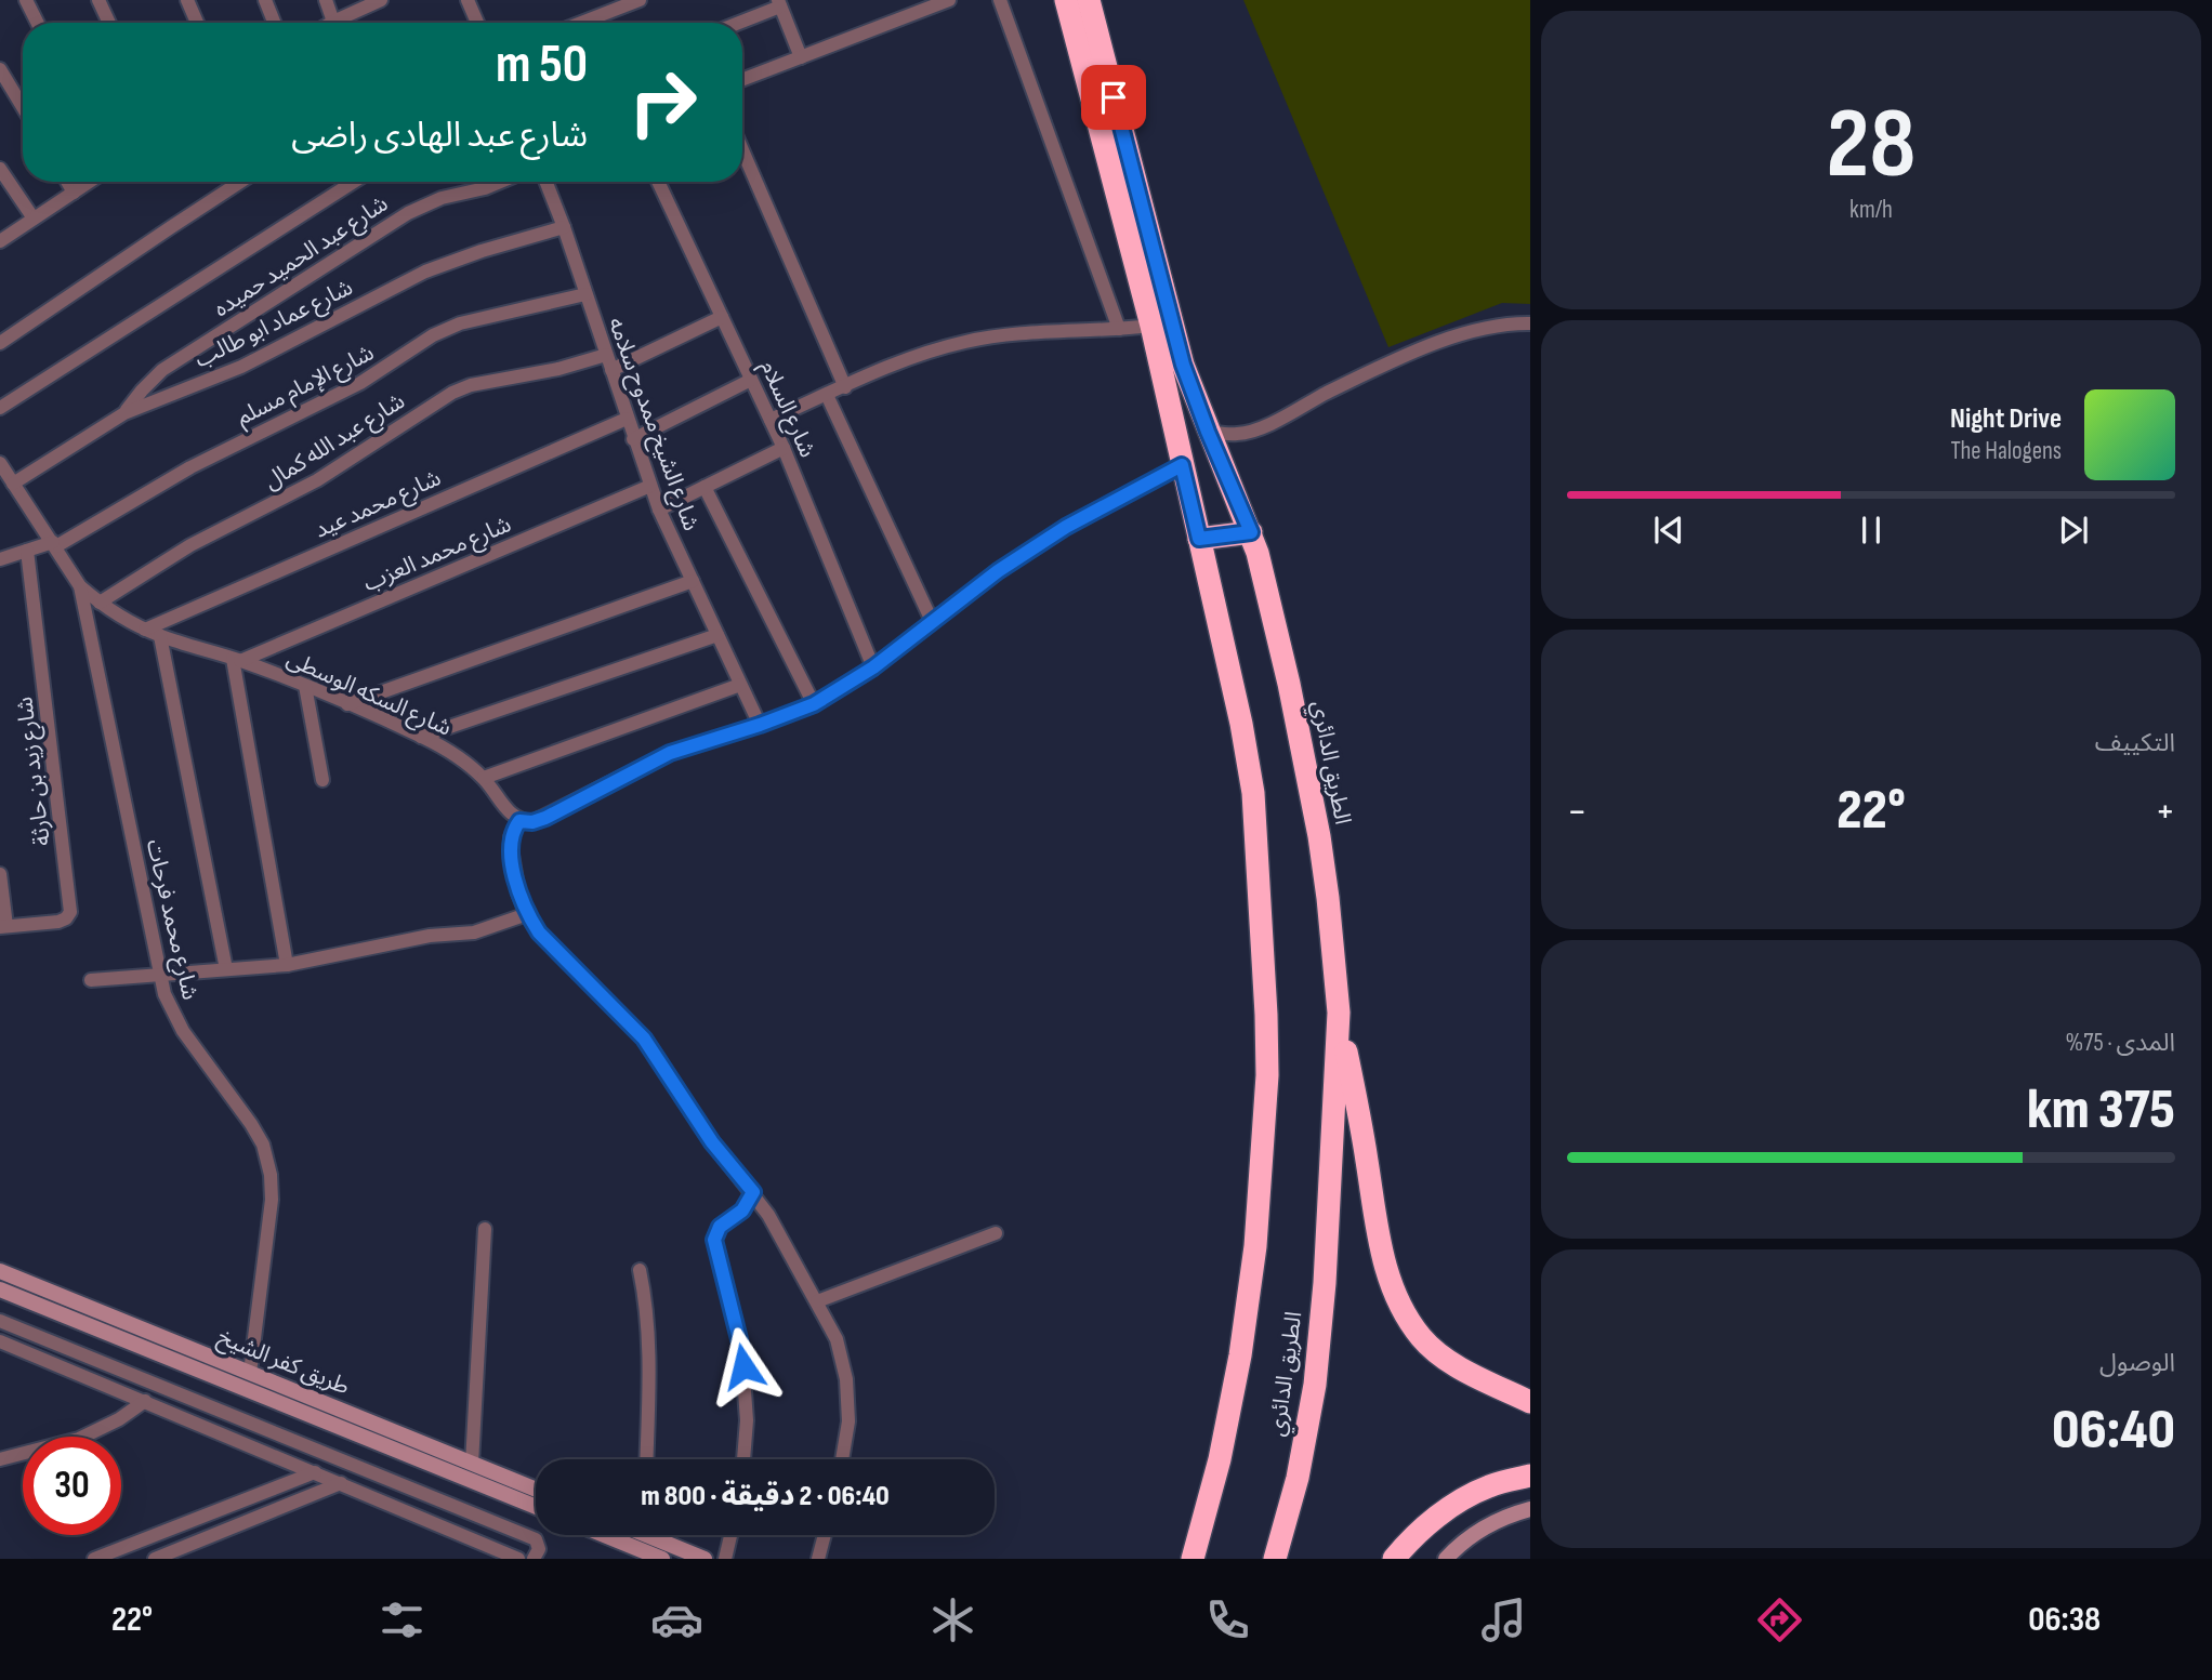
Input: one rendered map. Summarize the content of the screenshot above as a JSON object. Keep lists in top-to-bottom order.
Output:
{
  "streets": {
    "highway": ["الطريق الدائري"],
    "street": [
      "شارع عبد الحميد حميده",
      "شارع عماد ابو طالب",
      "شارع الإمام مسلم",
      "شارع السلام",
      "شارع الشيخ ممدوح سلامه",
      "شارع عبد الله كمال",
      "شارع محمد عيد",
      "شارع محمد العزب",
      "شارع السكه الوسطى",
      "شارع زيد بن حارثة",
      "شارع محمد فرحات",
      "طريق كفر الشيخ"
    ]
  },
  "crossings": [
    ["شارع عبد الحميد حميده", "شارع عماد ابو طالب"],
    ["شارع عماد ابو طالب", "شارع الشيخ ممدوح سلامه"],
    ["شارع عماد ابو طالب", "شارع السكه الوسطى"],
    ["شارع الإمام مسلم", "شارع الشيخ ممدوح سلامه"],
    ["شارع الإمام مسلم", "شارع السكه الوسطى"],
    ["شارع الإمام مسلم", "شارع زيد بن حارثة"],
    ["شارع الشيخ ممدوح سلامه", "شارع عبد الله كمال"],
    ["شارع الشيخ ممدوح سلامه", "شارع محمد عيد"],
    ["شارع الشيخ ممدوح سلامه", "شارع محمد العزب"],
    ["شارع عبد الله كمال", "شارع السكه الوسطى"],
    ["شارع محمد عيد", "شارع السكه الوسطى"],
    ["شارع محمد العزب", "شارع السكه الوسطى"],
    ["شارع السكه الوسطى", "شارع محمد فرحات"],
    ["شارع محمد فرحات", "طريق كفر الشيخ"]
  ],
  "page": {
    "tile": [
      ["28", "km/h"],
      "التكييف",
      ["المدى · 75%", "375 km"],
      ["الوصول", "06:40"]
    ],
    "turn": ["50 m", "شارع عبد الهادى راضى"],
    "song": ["Night Drive", "The Halogens"],
    "heat": ["−", "22°", "+"],
    "limit": "30",
    "trip": "06:40 · 2 دقيقة · 800 m",
    "tabs": ["06:38", "22°"]
  }
}
